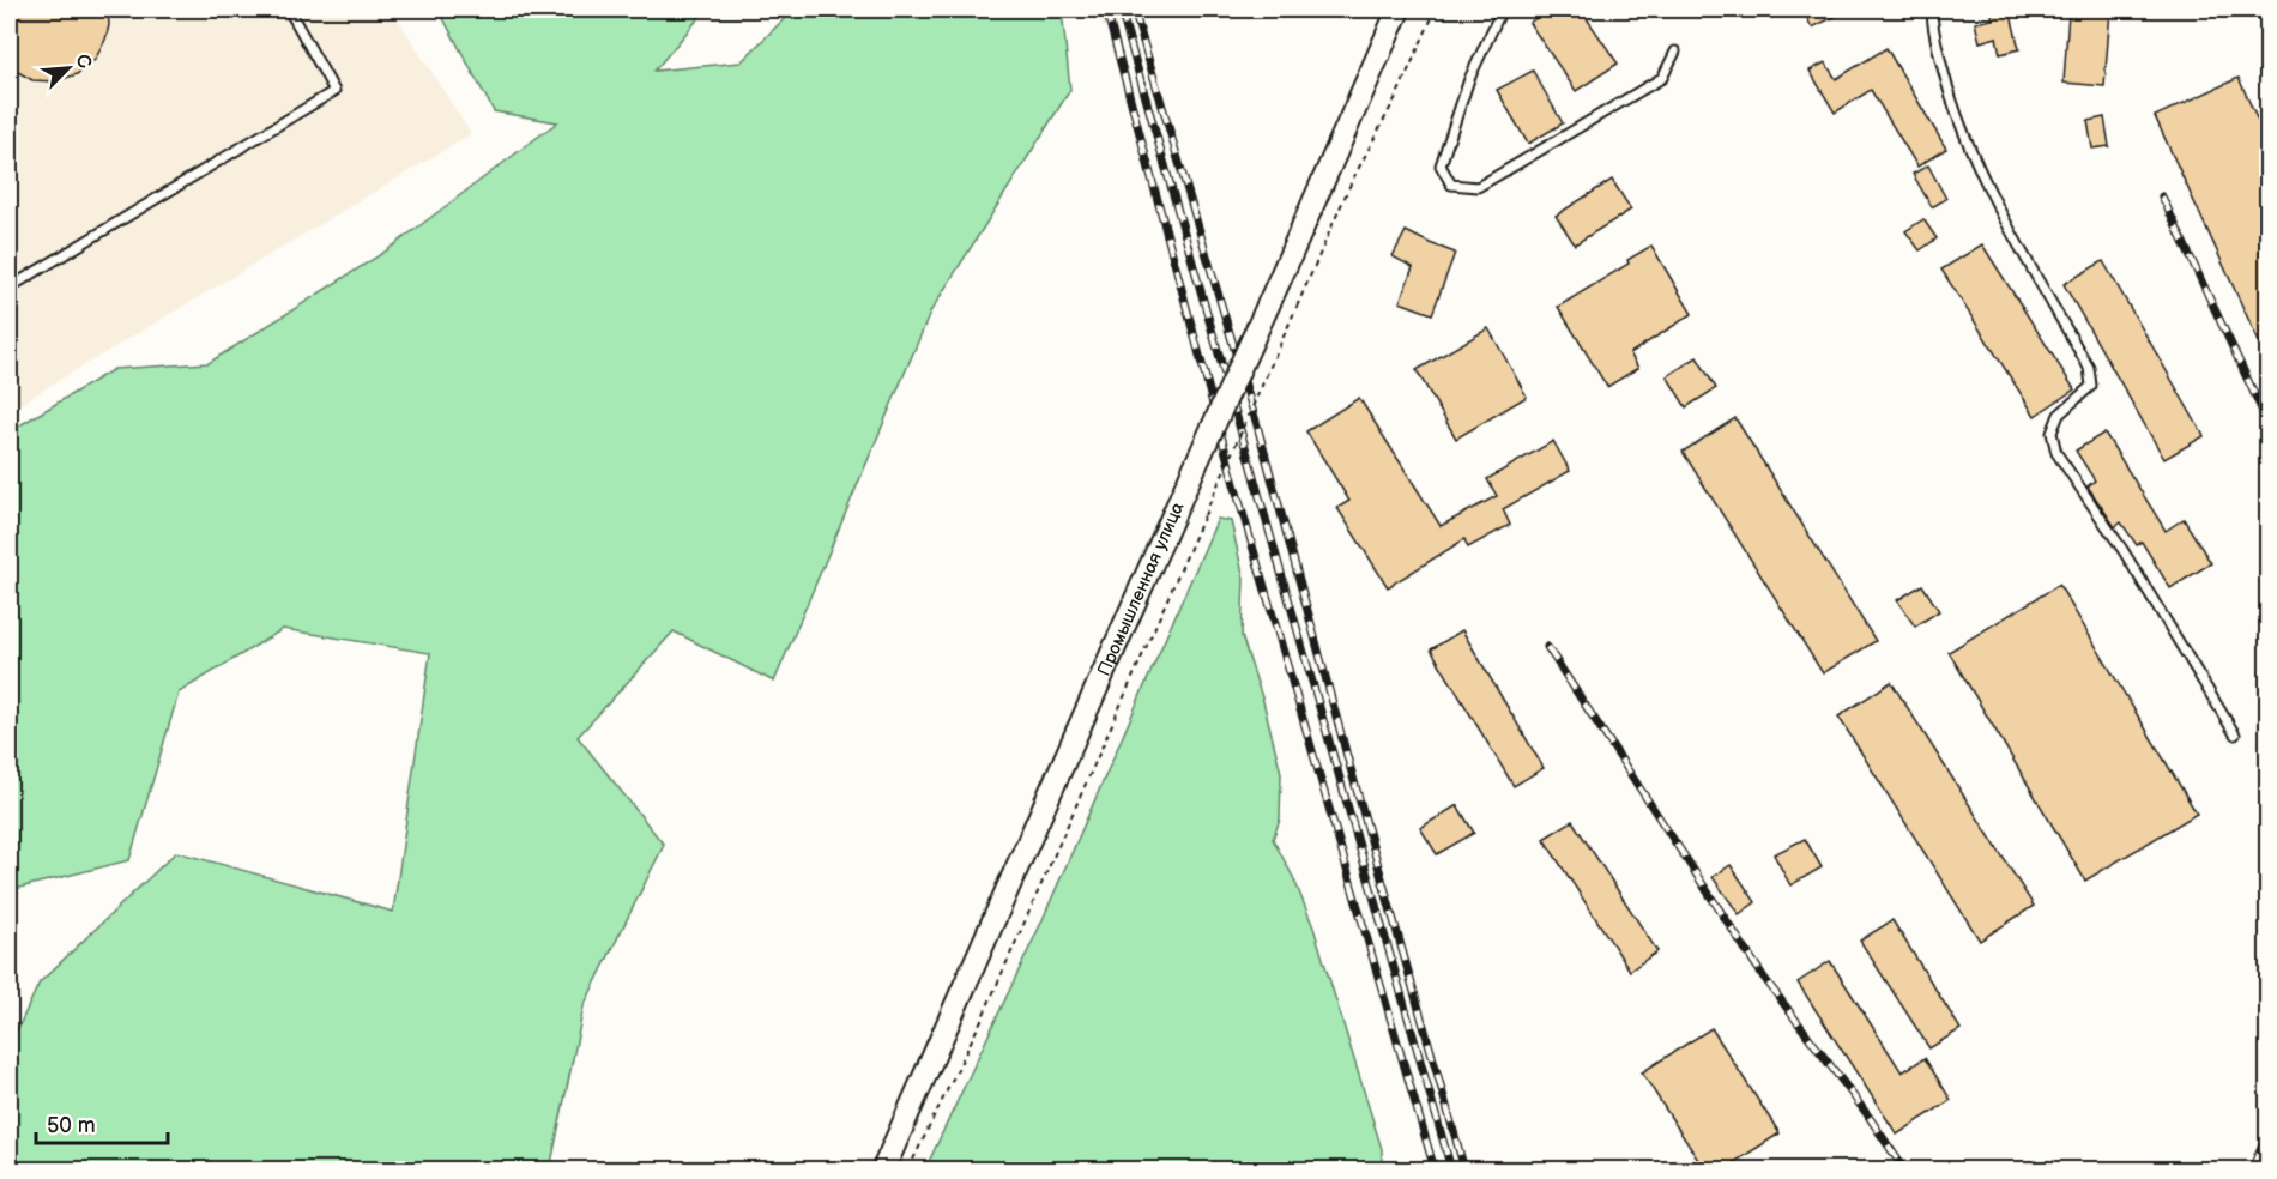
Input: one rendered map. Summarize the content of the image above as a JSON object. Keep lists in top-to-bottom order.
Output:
{
  "streets": {
    "street": ["Промышленная улица"]
  },
  "scale_bar": "50 m",
  "north": "top right"
}
